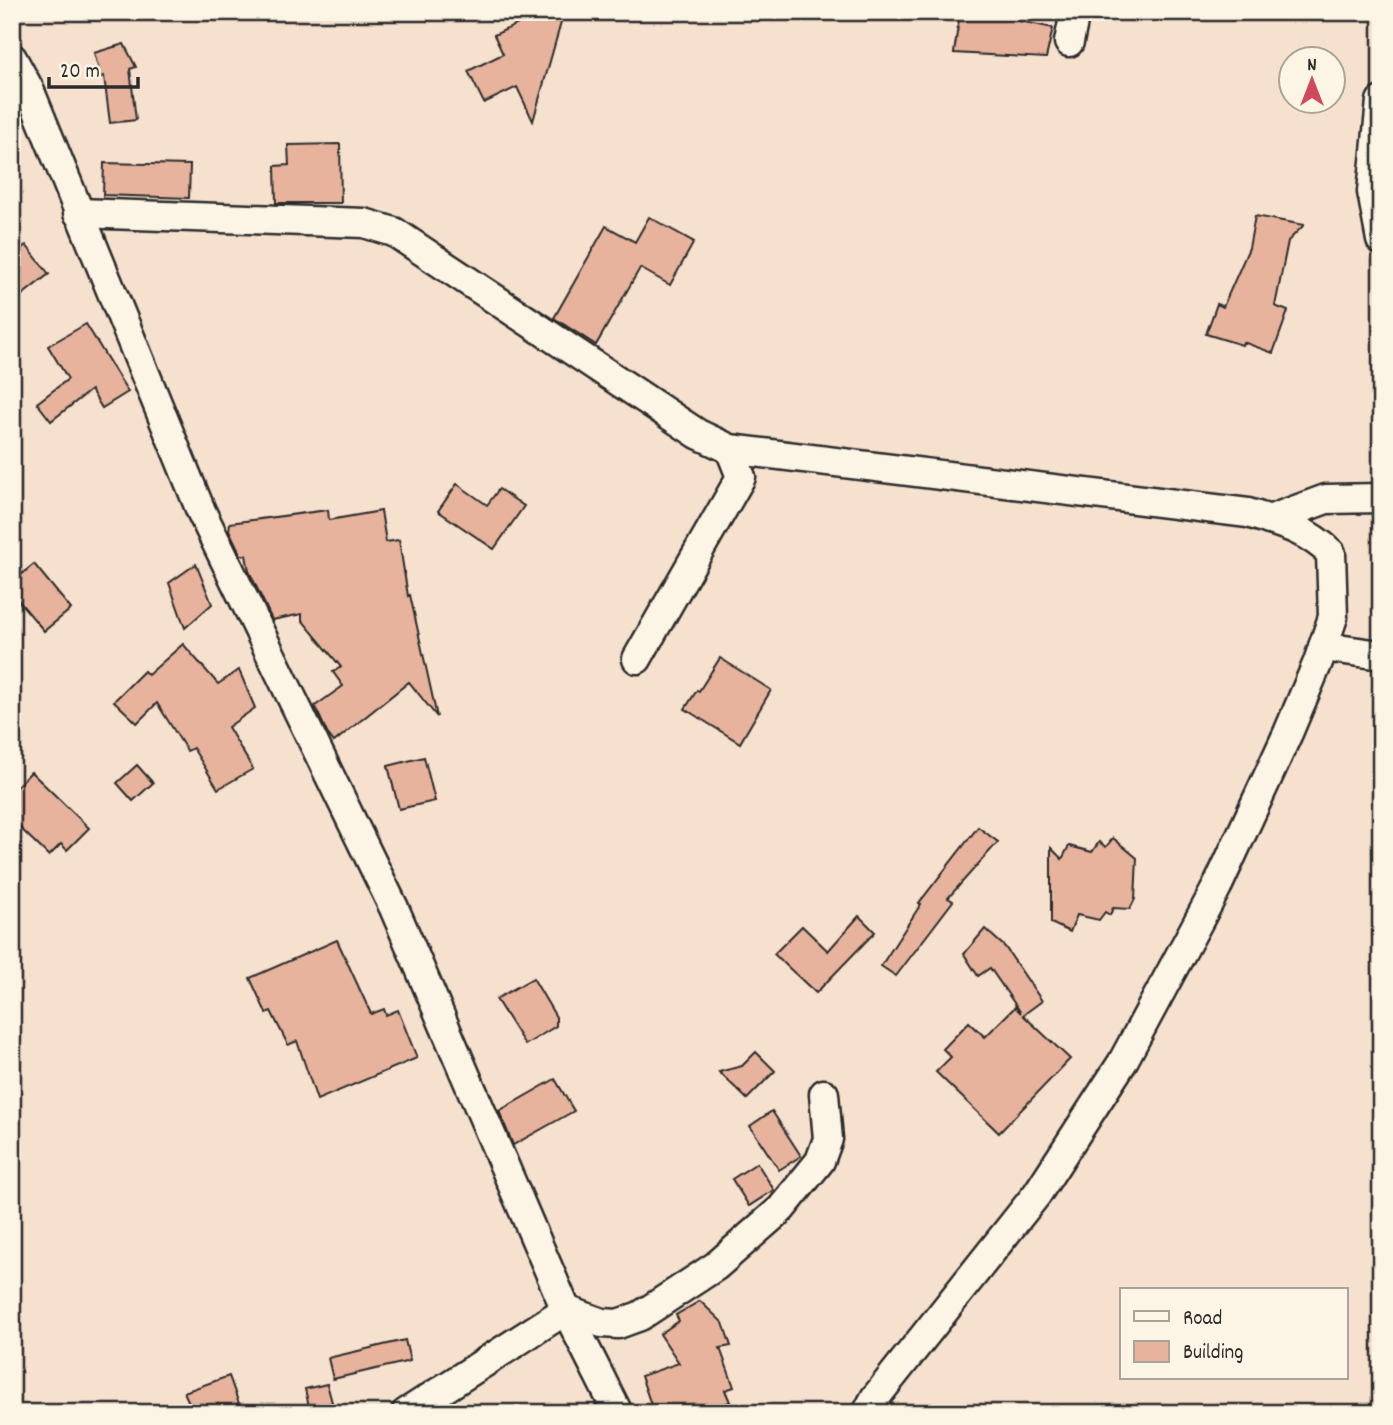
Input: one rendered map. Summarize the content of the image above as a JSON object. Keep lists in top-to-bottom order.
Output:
{
  "legend": ["Road", "Building"],
  "scale_bar": "20 m",
  "north": "top"
}
